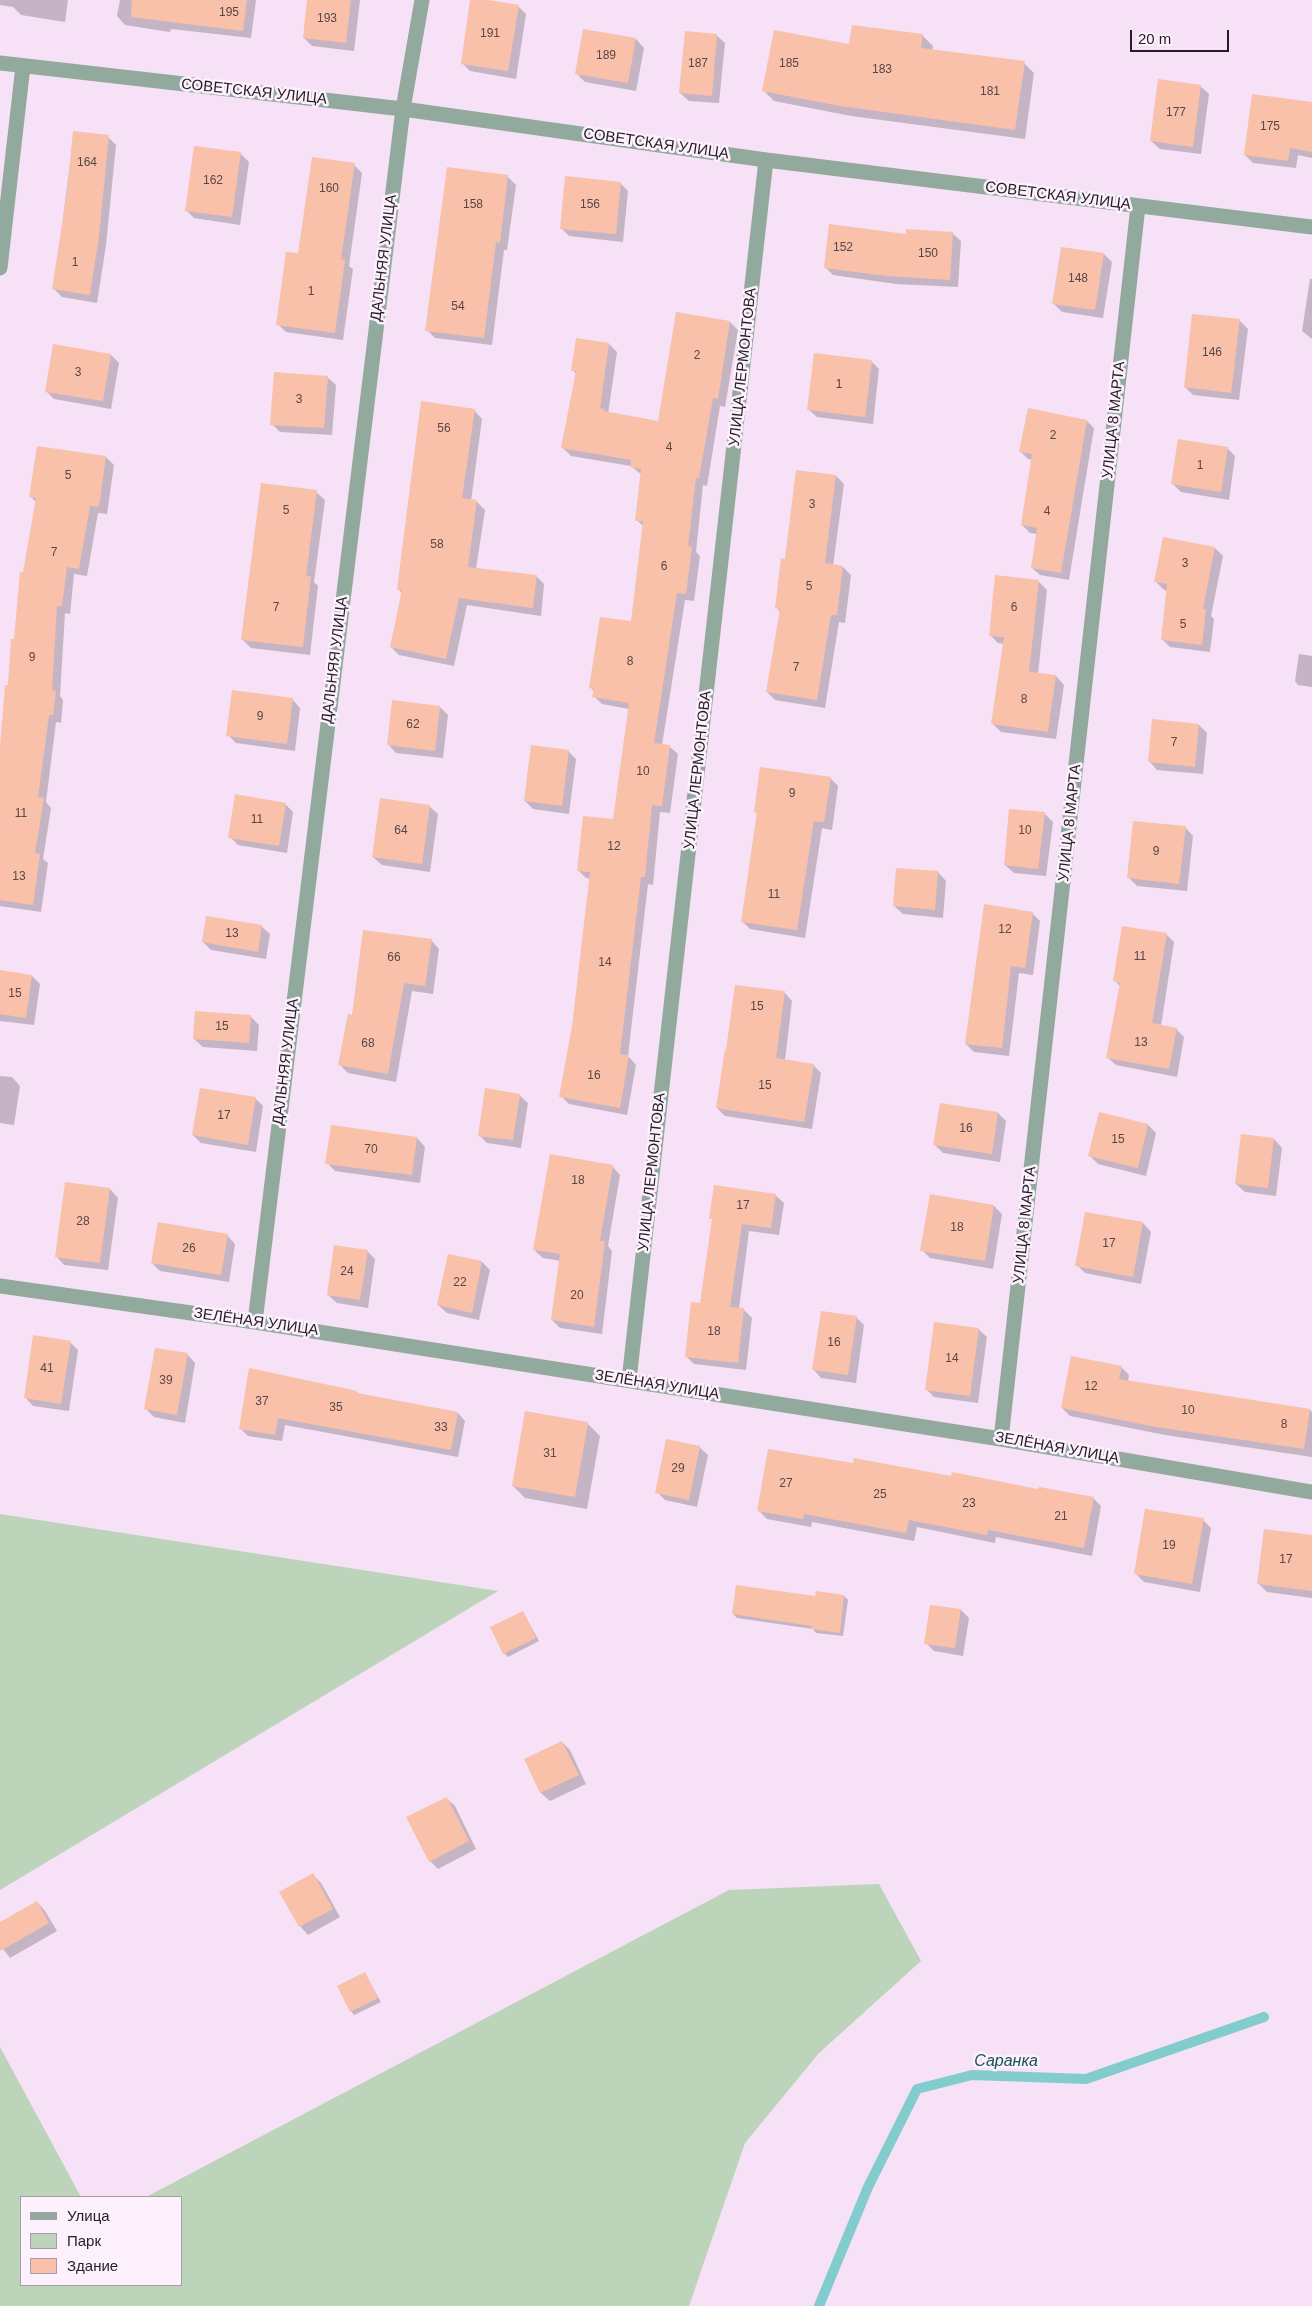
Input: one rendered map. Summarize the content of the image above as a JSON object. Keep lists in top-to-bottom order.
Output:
{
  "streets": {
    "street": [
      "СОВЕТСКАЯ УЛИЦА",
      "ДАЛЬНЯЯ УЛИЦА",
      "УЛИЦА ЛЕРМОНТОВА",
      "УЛИЦА 8 МАРТА",
      "ЗЕЛЁНАЯ УЛИЦА"
    ]
  },
  "crossings": [
    ["СОВЕТСКАЯ УЛИЦА", "ДАЛЬНЯЯ УЛИЦА"],
    ["СОВЕТСКАЯ УЛИЦА", "УЛИЦА ЛЕРМОНТОВА"],
    ["СОВЕТСКАЯ УЛИЦА", "УЛИЦА 8 МАРТА"],
    ["ДАЛЬНЯЯ УЛИЦА", "ЗЕЛЁНАЯ УЛИЦА"],
    ["УЛИЦА ЛЕРМОНТОВА", "ЗЕЛЁНАЯ УЛИЦА"],
    ["УЛИЦА 8 МАРТА", "ЗЕЛЁНАЯ УЛИЦА"]
  ],
  "water": ["Саранка"],
  "house_numbers": [
    "195",
    "193",
    "191",
    "189",
    "187",
    "185",
    "183",
    "181",
    "177",
    "175",
    "164",
    "162",
    "160",
    "158",
    "156",
    "152",
    "150",
    "1",
    "148",
    "1",
    "54",
    "146",
    "2",
    "3",
    "1",
    "3",
    "56",
    "2",
    "4",
    "1",
    "5",
    "3",
    "5",
    "4",
    "58",
    "7",
    "3",
    "6",
    "5",
    "7",
    "6",
    "5",
    "9",
    "8",
    "7",
    "8",
    "9",
    "62",
    "7",
    "10",
    "9",
    "11",
    "11",
    "64",
    "10",
    "12",
    "9",
    "13",
    "11",
    "12",
    "13",
    "11",
    "66",
    "14",
    "15",
    "15",
    "15",
    "13",
    "68",
    "16",
    "15",
    "17",
    "16",
    "15",
    "70",
    "18",
    "17",
    "28",
    "18",
    "17",
    "26",
    "24",
    "22",
    "20",
    "18",
    "16",
    "14",
    "41",
    "39",
    "12",
    "37",
    "35",
    "10",
    "8",
    "33",
    "31",
    "29",
    "27",
    "25",
    "23",
    "21",
    "19",
    "17"
  ],
  "legend": ["Улица", "Парк", "Здание"],
  "scale_bar": "20 m"
}
